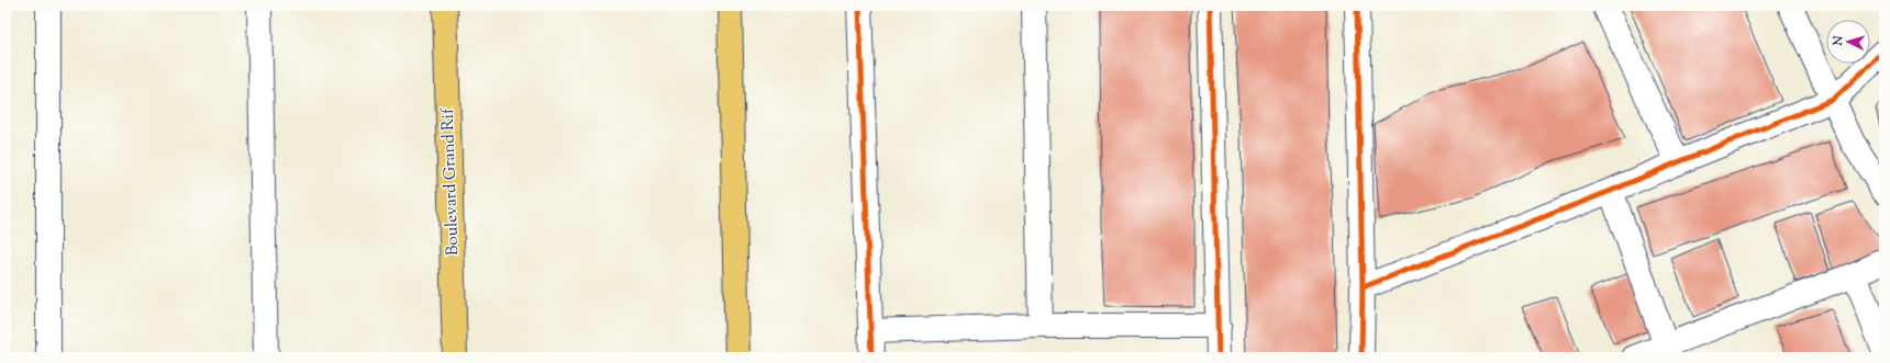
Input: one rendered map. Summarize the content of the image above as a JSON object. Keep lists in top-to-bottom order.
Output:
{
  "streets": {
    "main road": ["Boulevard Grand Rif"]
  },
  "north": "left"
}
